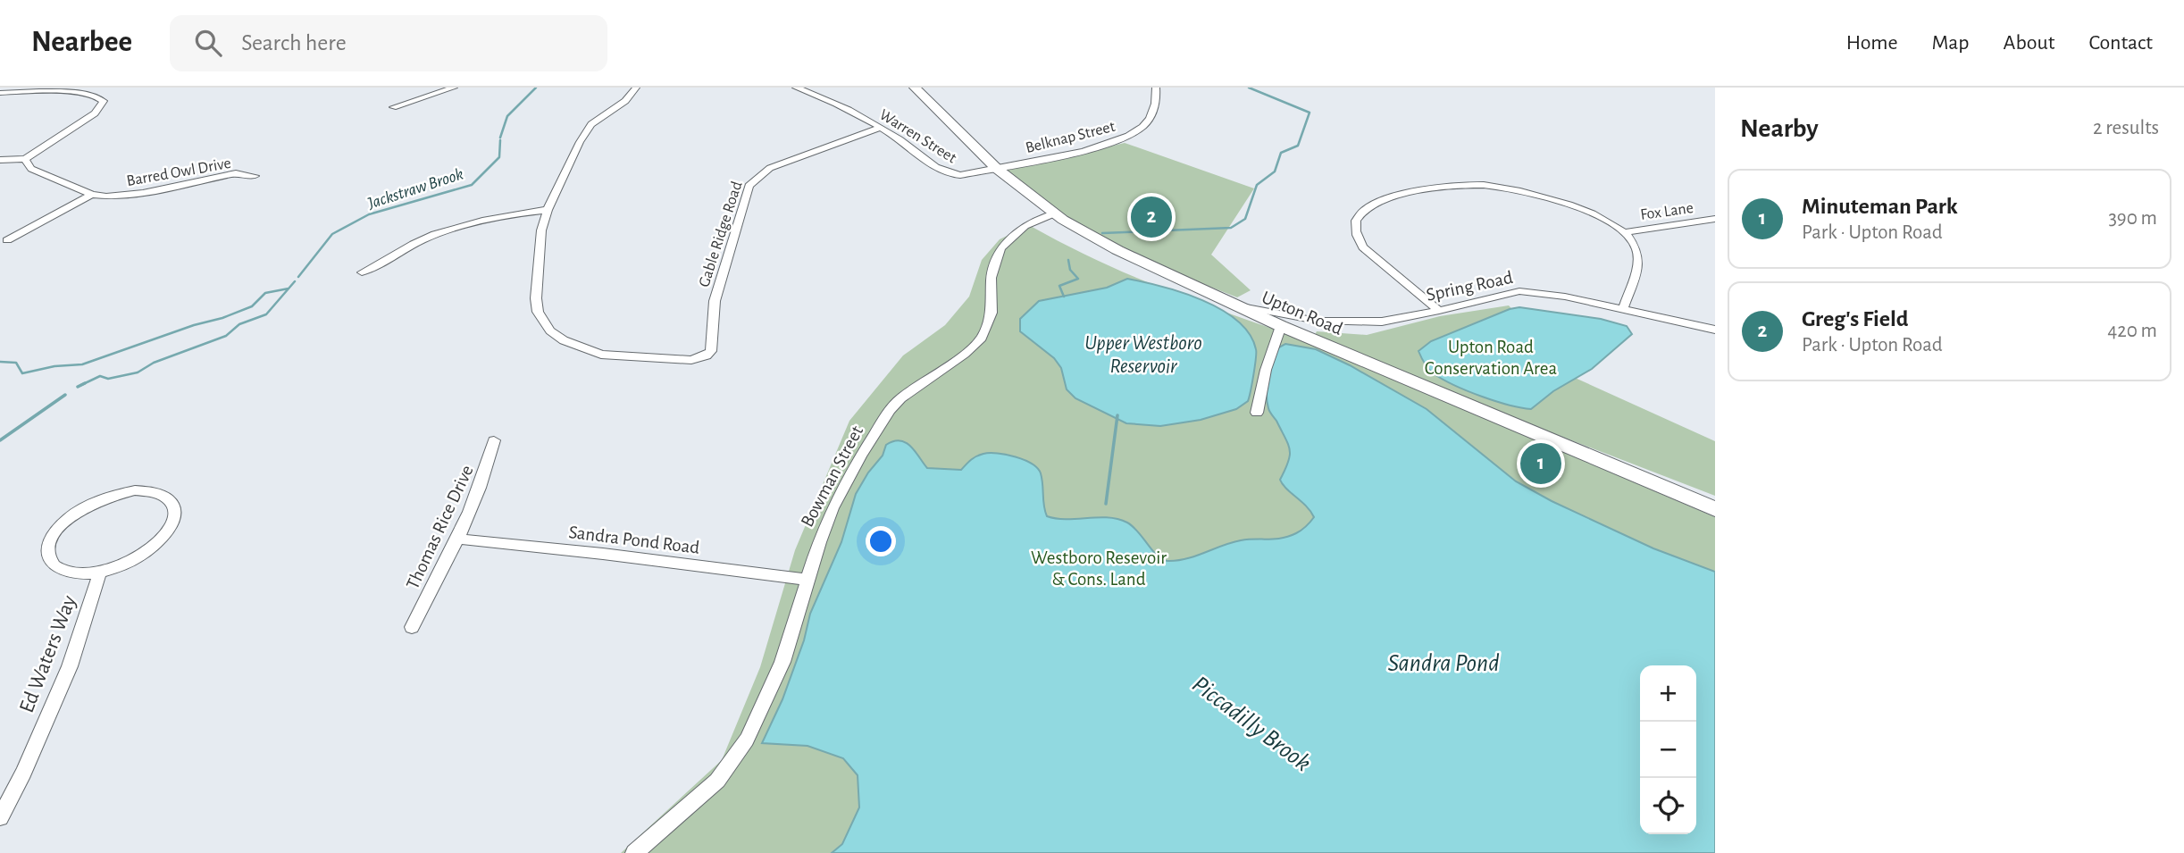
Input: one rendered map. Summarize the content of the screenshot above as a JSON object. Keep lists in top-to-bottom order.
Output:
{
  "streets": {
    "main road": ["Upton Road"],
    "street": [
      "Warren Street",
      "Belknap Street",
      "Barred Owl Drive",
      "Fox Lane",
      "Gable Ridge Road",
      "Spring Road",
      "Bowman Street",
      "Thomas Rice Drive",
      "Sandra Pond Road",
      "Ed Waters Way"
    ]
  },
  "crossings": [
    ["Warren Street", "Belknap Street"],
    ["Warren Street", "Gable Ridge Road"],
    ["Warren Street", "Upton Road"],
    ["Belknap Street", "Upton Road"],
    ["Spring Road", "Upton Road"],
    ["Upton Road", "Bowman Street"],
    ["Bowman Street", "Sandra Pond Road"],
    ["Thomas Rice Drive", "Sandra Pond Road"]
  ],
  "water": [
    "Jackstraw Brook",
    "Upper Westboro Reservoir",
    "Sandra Pond",
    "Piccadilly Brook"
  ],
  "parks": ["Upton Road Conservation Area", "Westboro Resevoir & Cons. Land"],
  "page": {
    "header": "Nearbee",
    "search": "Search here",
    "nav": [
      "Home",
      "Map",
      "About",
      "Contact"
    ],
    "heading": ["Nearby", "2 results"],
    "list": [
      {
        "mark": "1",
        "name": "Minuteman Park",
        "note": "Park · Upton Road",
        "value": "390 m"
      },
      {
        "mark": "2",
        "name": "Greg's Field",
        "note": "Park · Upton Road",
        "value": "420 m"
      }
    ],
    "pins": ["2", "1"],
    "map_buttons": ["+", "−"]
  }
}
